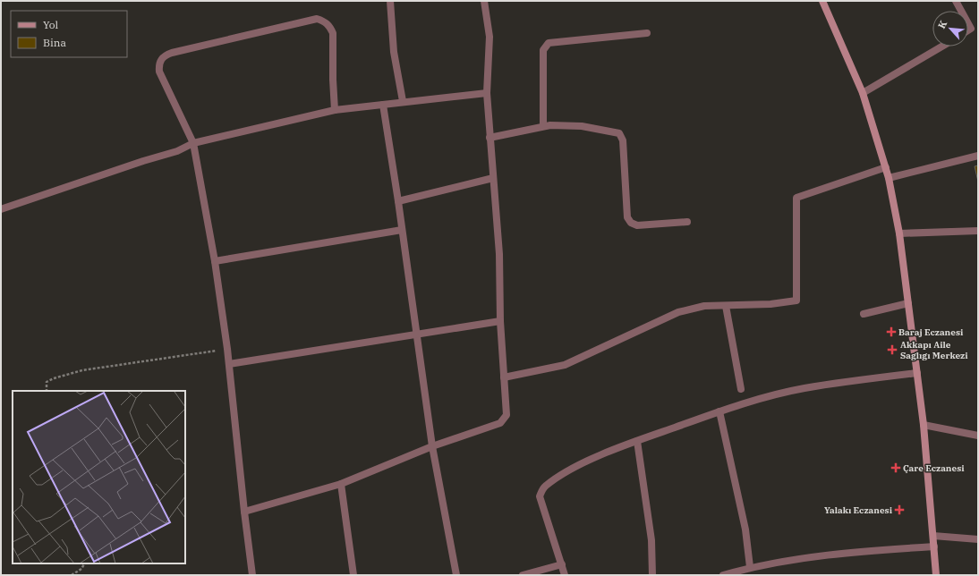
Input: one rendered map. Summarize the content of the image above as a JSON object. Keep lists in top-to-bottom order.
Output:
{
  "places": {
    "health": [
      "Baraj Eczanesi",
      "Akkapı Aile Saglıgı Merkezi",
      "Çare Eczanesi",
      "Yalakı Eczanesi"
    ]
  },
  "legend": ["Yol", "Bina"],
  "north": "top left"
}
